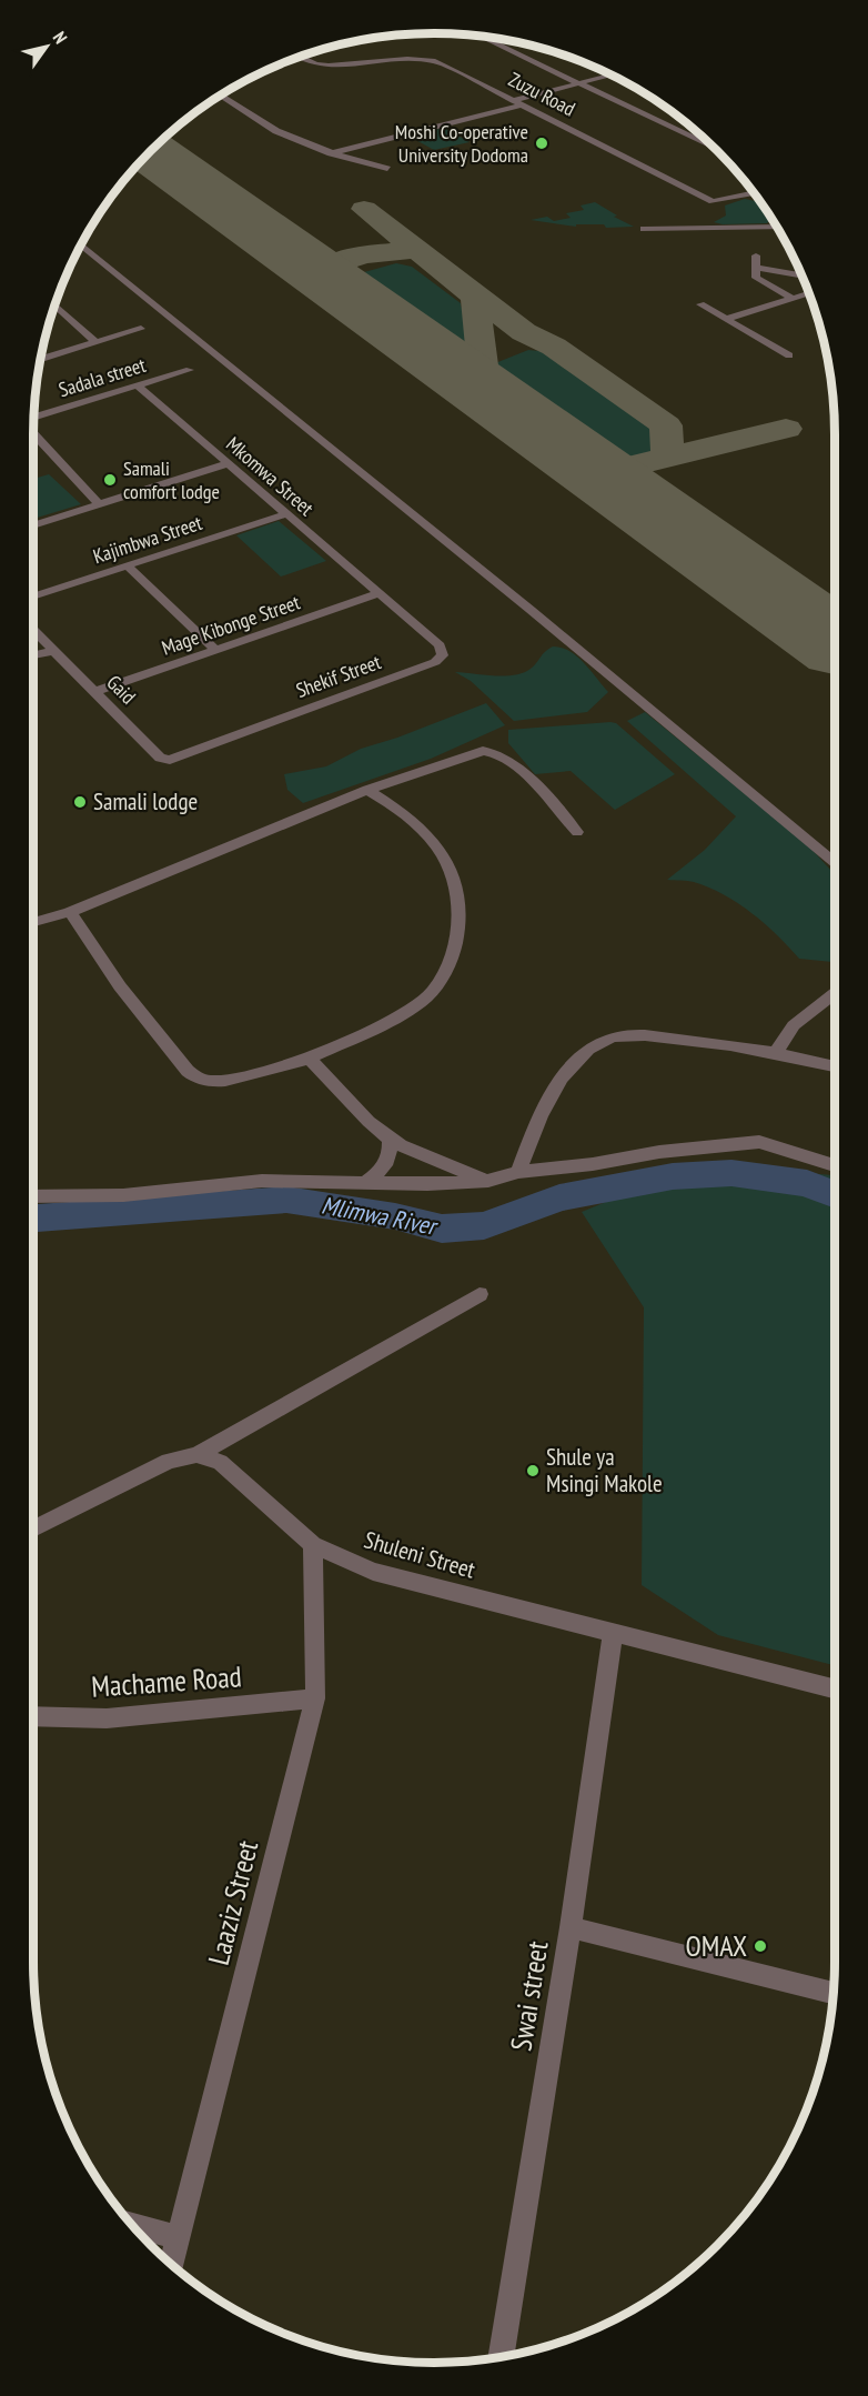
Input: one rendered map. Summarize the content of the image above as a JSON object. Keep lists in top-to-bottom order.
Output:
{
  "streets": {
    "street": [
      "Zuzu Road",
      "Sadala street",
      "Mkomwa Street",
      "Kajimbwa Street",
      "Mage Kibonge Street",
      "Shekif Street",
      "Gaid",
      "Shuleni Street",
      "Machame Road",
      "Laaziz Street",
      "Swai street"
    ]
  },
  "crossings": [
    ["Sadala street", "Mkomwa Street"],
    ["Mkomwa Street", "Kajimbwa Street"],
    ["Mkomwa Street", "Mage Kibonge Street"],
    ["Mkomwa Street", "Shekif Street"],
    ["Mage Kibonge Street", "Shekif Street"],
    ["Mage Kibonge Street", "Gaid"],
    ["Shekif Street", "Gaid"],
    ["Shuleni Street", "Laaziz Street"],
    ["Shuleni Street", "Swai street"],
    ["Machame Road", "Laaziz Street"]
  ],
  "water": ["Mlimwa River"],
  "places": [
    "Moshi Co-operative University Dodoma",
    "Samali comfort lodge",
    "Samali lodge",
    "Shule ya Msingi Makole",
    "OMAX"
  ],
  "north": "top right"
}
